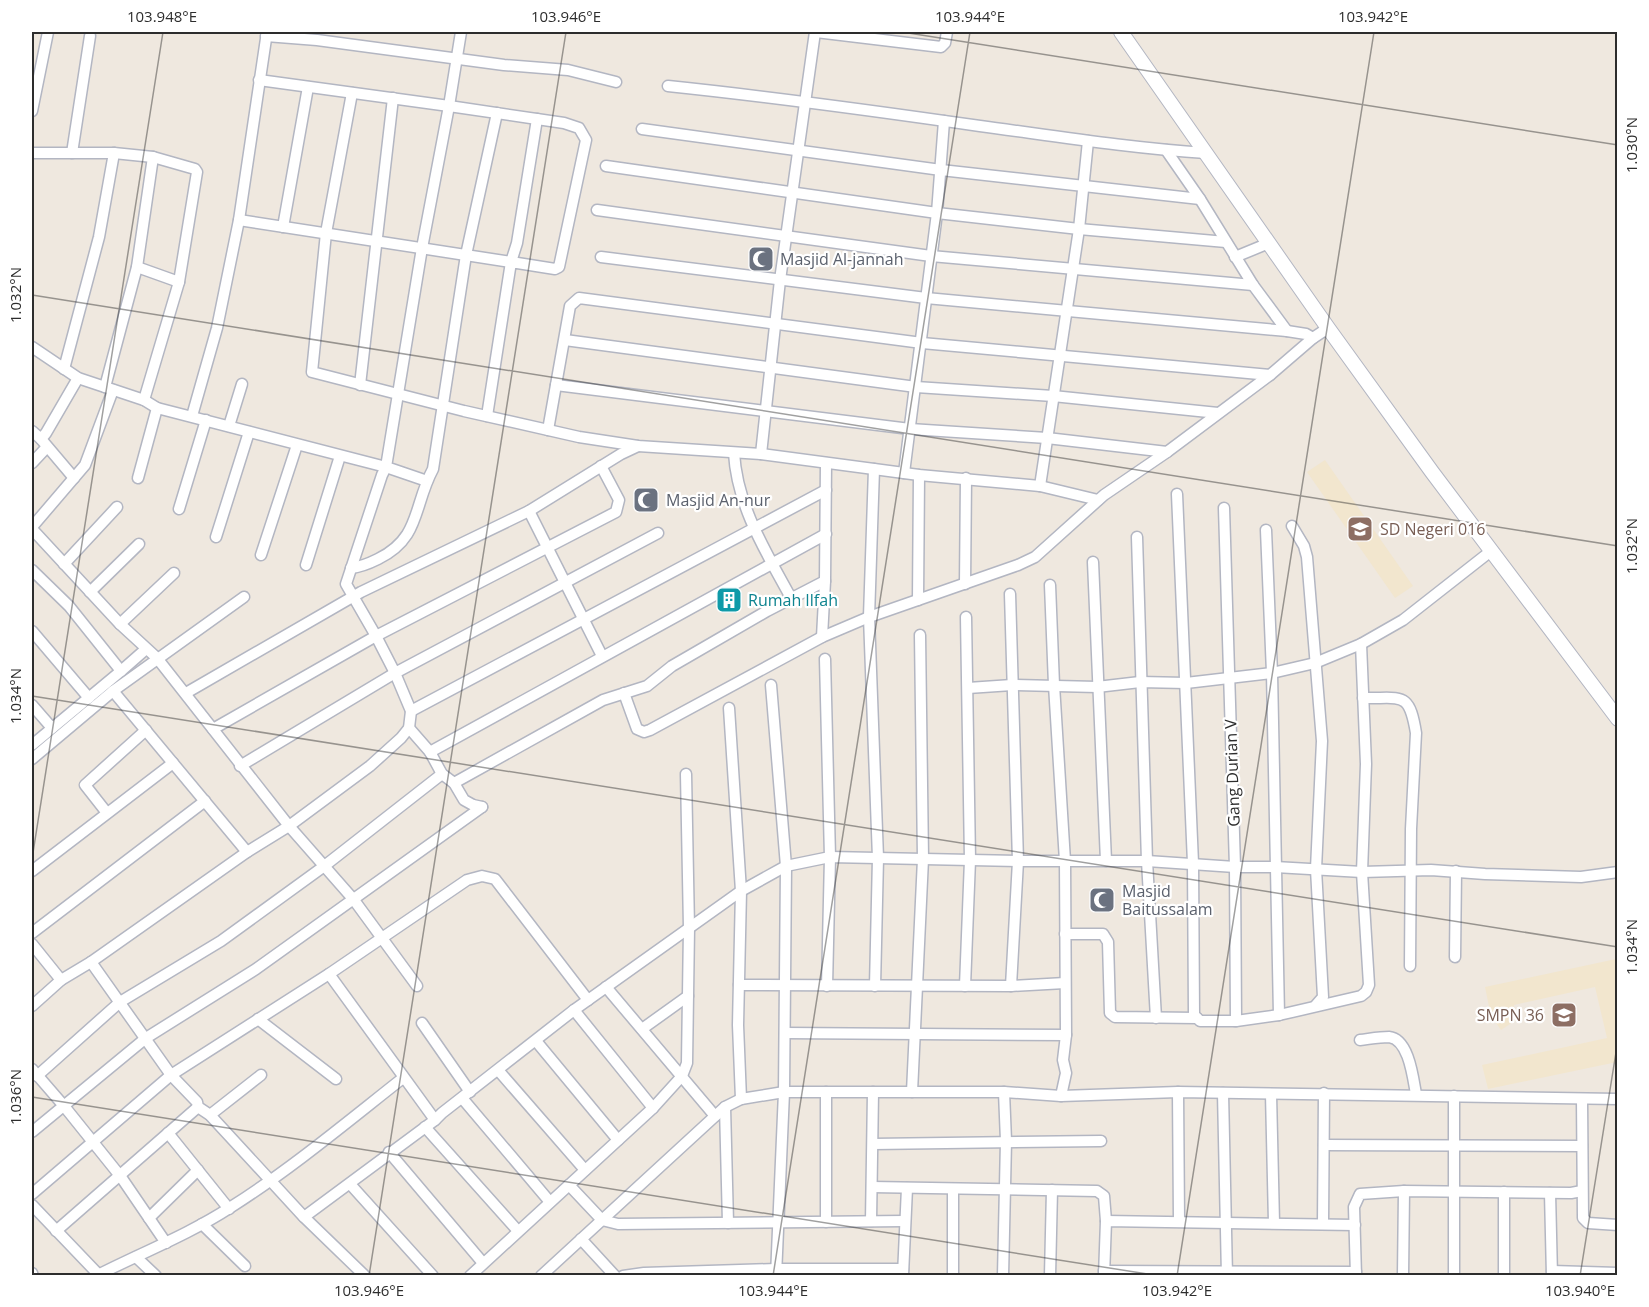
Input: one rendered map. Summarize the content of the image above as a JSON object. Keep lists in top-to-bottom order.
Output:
{
  "streets": {
    "street": ["Gang Durian V"]
  },
  "places": {
    "mosque": ["Masjid Al-jannah", "Masjid An-nur", "Masjid Baitussalam"],
    "school or university": ["SD Negeri 016", "SMPN 36"],
    "building": ["Rumah Ilfah"]
  },
  "coordinates": [
    "103.948°E",
    "103.946°E",
    "103.944°E",
    "103.942°E",
    "1.030°N",
    "1.032°N",
    "1.034°N",
    "1.036°N",
    "103.940°E"
  ]
}
